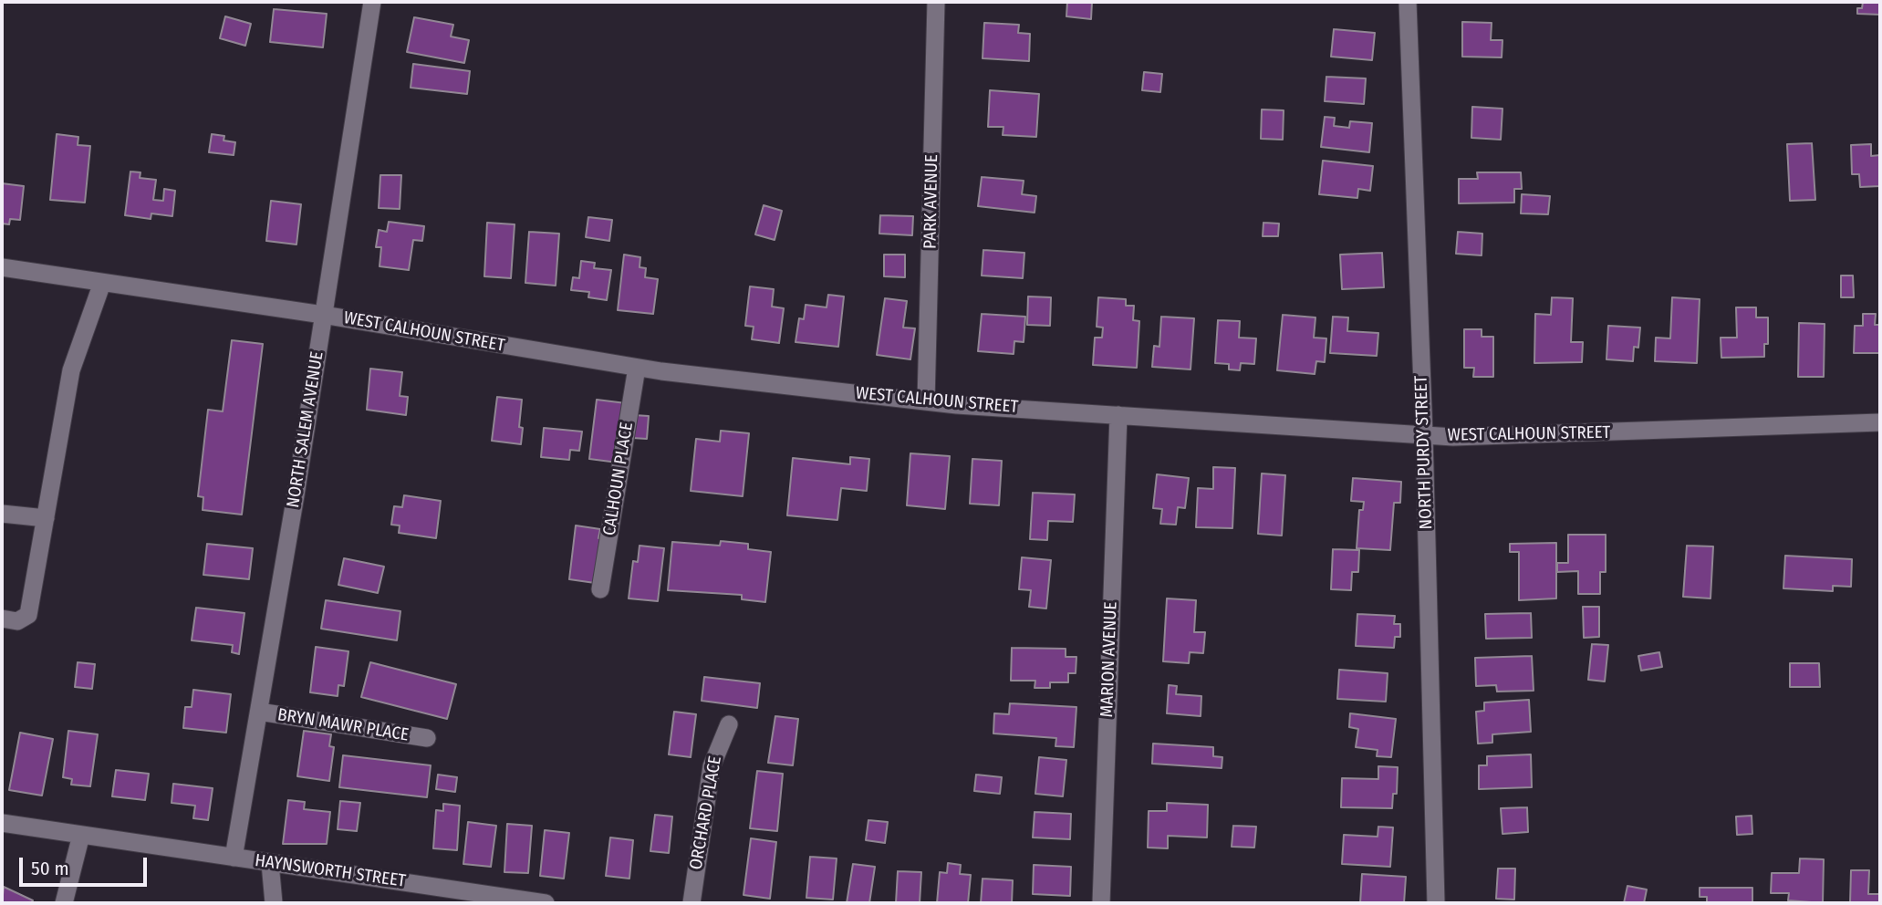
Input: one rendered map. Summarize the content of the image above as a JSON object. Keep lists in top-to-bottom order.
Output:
{
  "streets": {
    "street": [
      "PARK AVENUE",
      "WEST CALHOUN STREET",
      "NORTH SALEM AVENUE",
      "NORTH PURDY STREET",
      "CALHOUN PLACE",
      "MARION AVENUE",
      "BRYN MAWR PLACE",
      "ORCHARD PLACE",
      "HAYNSWORTH STREET"
    ]
  },
  "crossings": [
    ["PARK AVENUE", "WEST CALHOUN STREET"],
    ["WEST CALHOUN STREET", "NORTH SALEM AVENUE"],
    ["WEST CALHOUN STREET", "NORTH PURDY STREET"],
    ["WEST CALHOUN STREET", "CALHOUN PLACE"],
    ["WEST CALHOUN STREET", "MARION AVENUE"],
    ["NORTH SALEM AVENUE", "BRYN MAWR PLACE"],
    ["NORTH SALEM AVENUE", "HAYNSWORTH STREET"]
  ],
  "scale_bar": "50 m"
}
